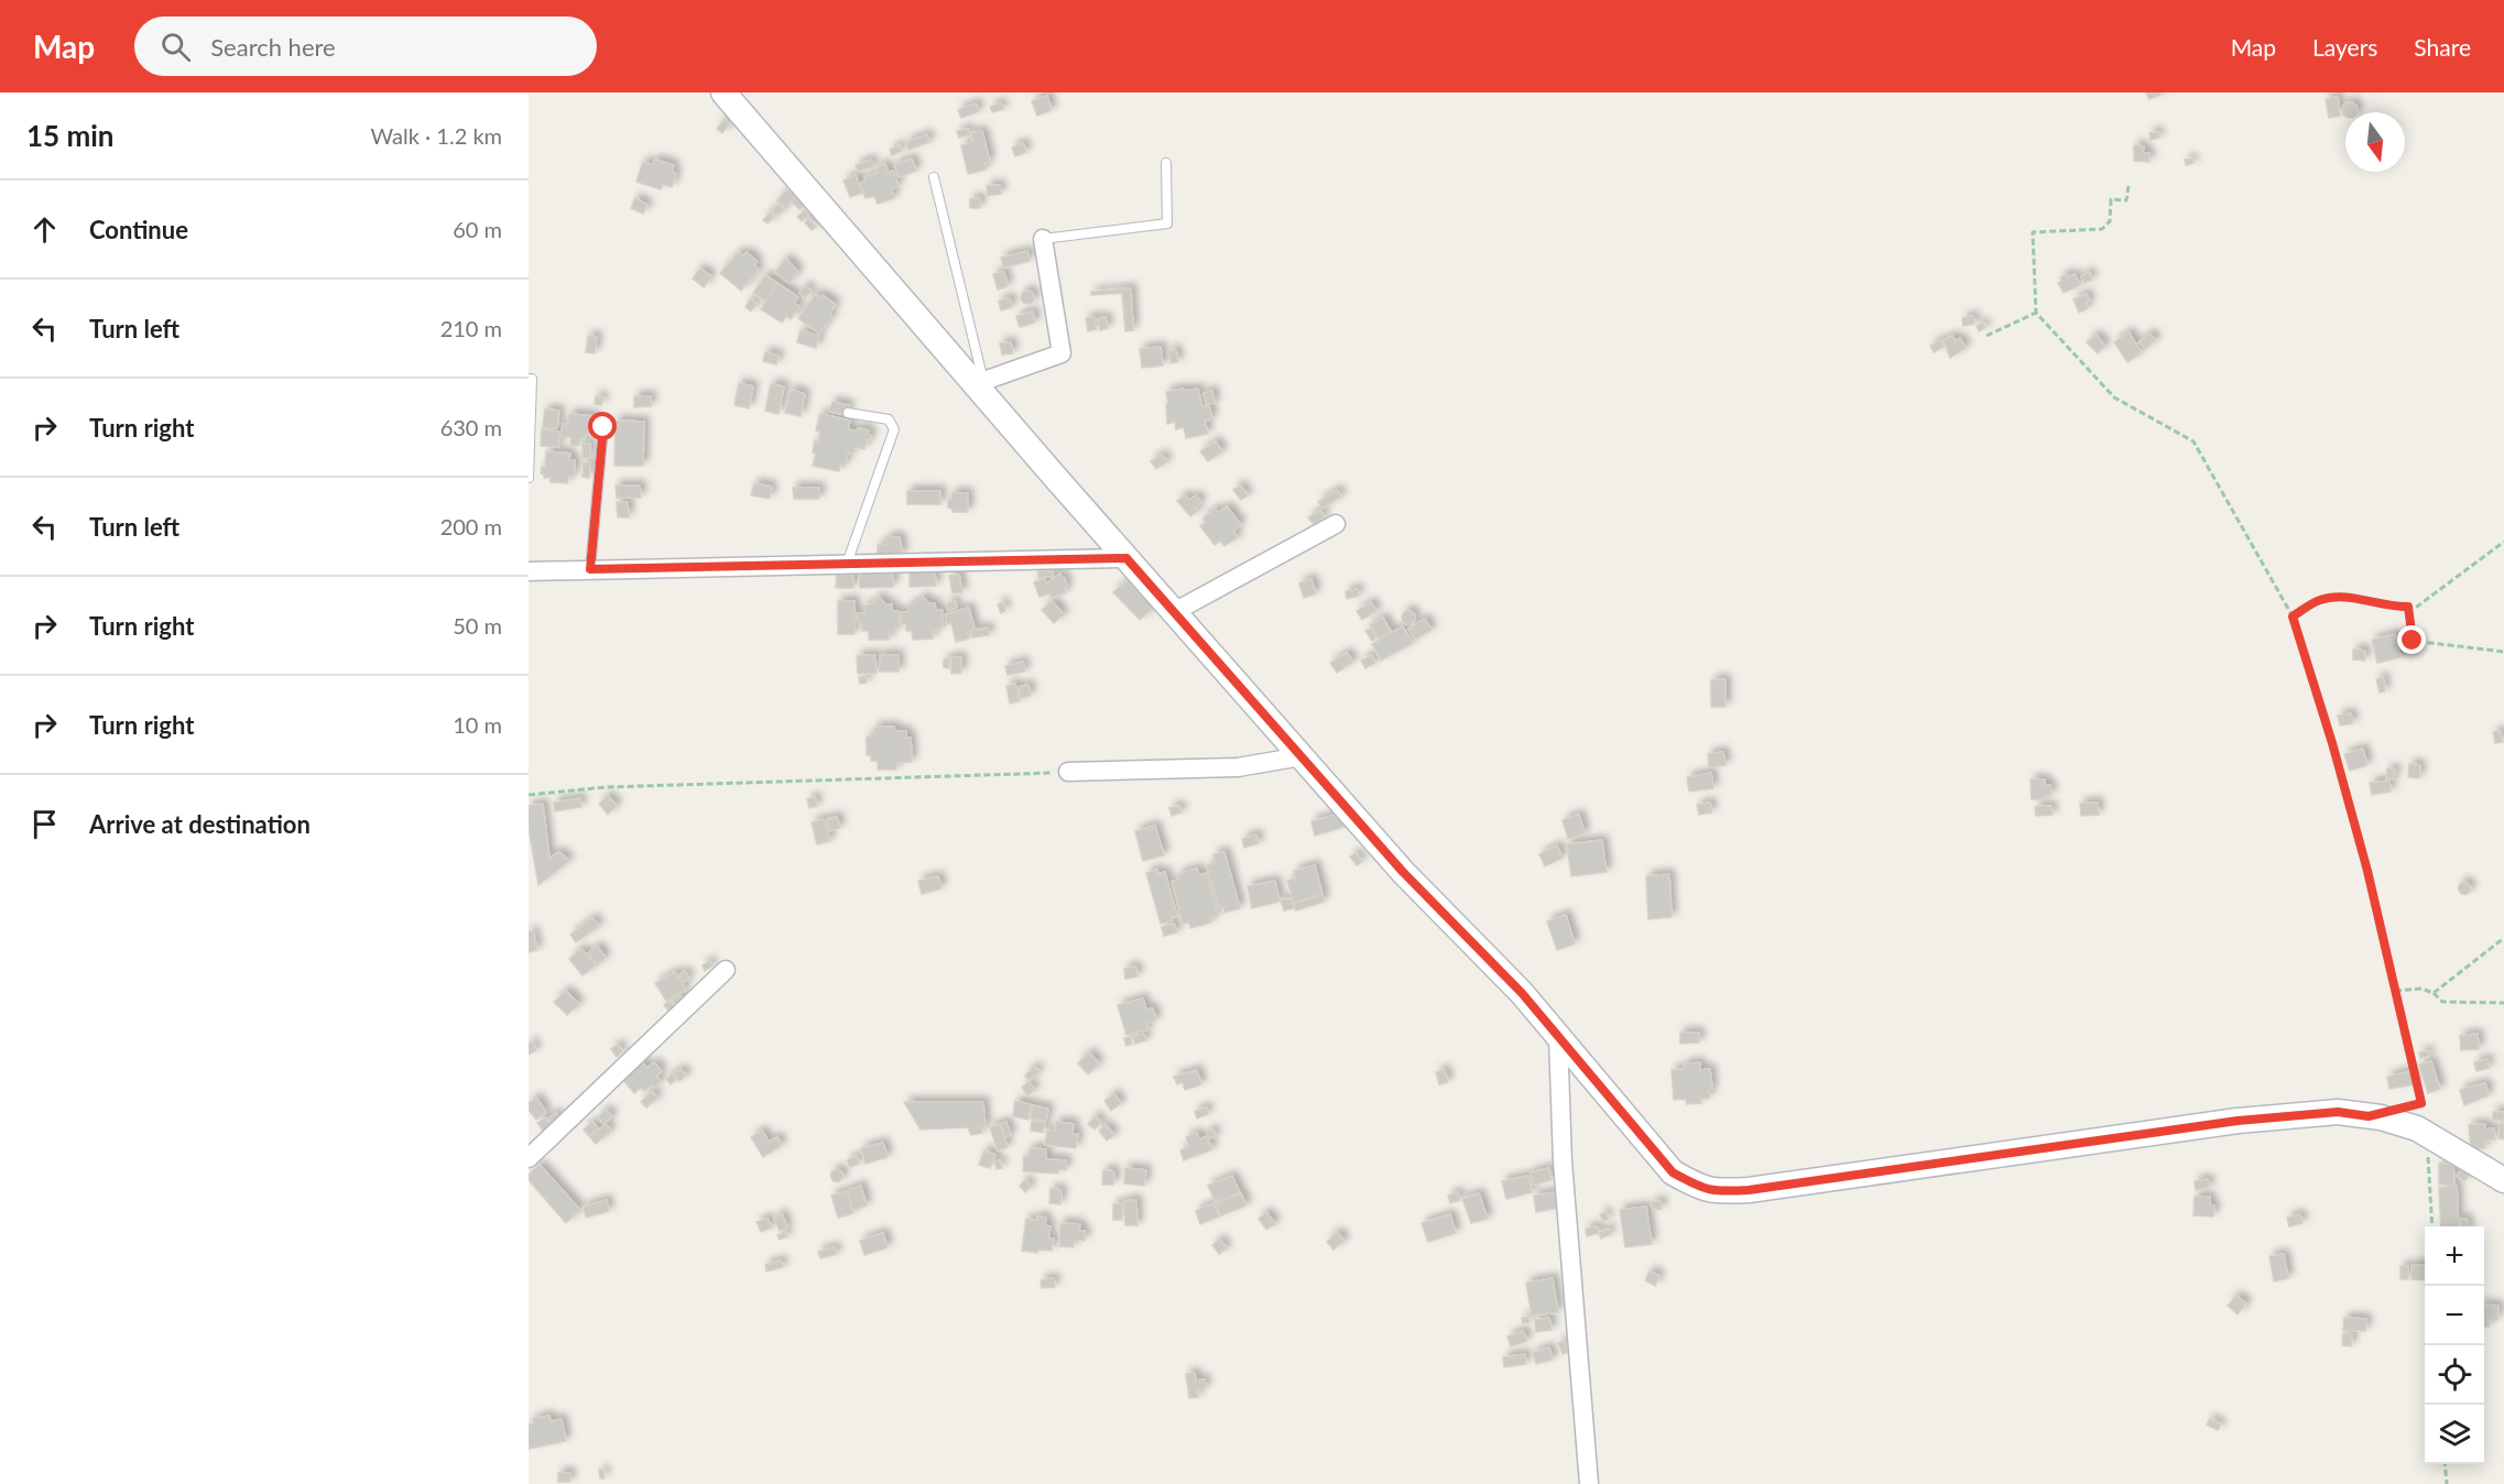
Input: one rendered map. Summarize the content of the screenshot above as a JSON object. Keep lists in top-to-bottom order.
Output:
{
  "north": "bottom",
  "page": {
    "header": "Map",
    "search": "Search here",
    "nav": ["Map", "Layers", "Share"],
    "heading": ["15 min", "Walk · 1.2 km"],
    "list": [
      ["Continue", "60 m"],
      ["Turn left", "210 m"],
      ["Turn right", "630 m"],
      ["Turn left", "200 m"],
      ["Turn right", "50 m"],
      ["Turn right", "10 m"],
      "Arrive at destination"
    ],
    "map_buttons": ["+", "−"]
  }
}
